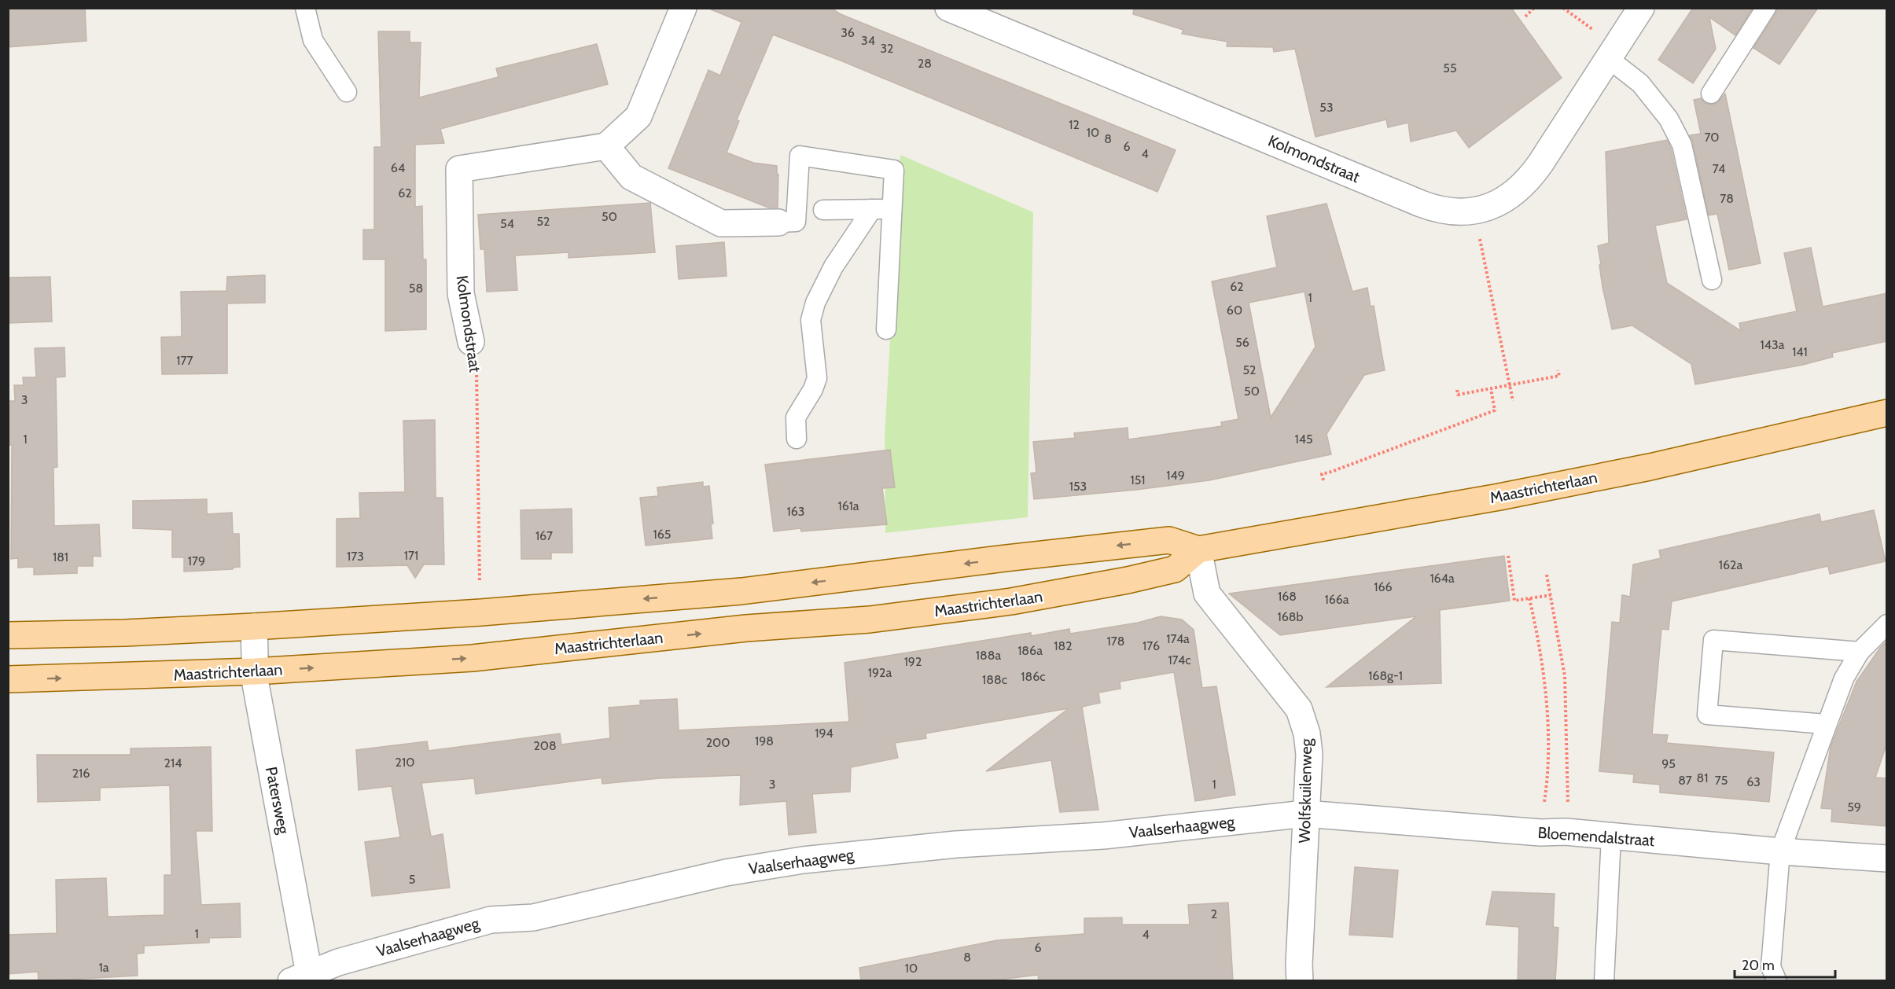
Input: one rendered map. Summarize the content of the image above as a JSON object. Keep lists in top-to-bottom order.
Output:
{
  "streets": {
    "main road": ["Maastrichterlaan"],
    "street": [
      "Kolmondstraat",
      "Wolfskuilenweg",
      "Patersweg",
      "Vaalserhaagweg",
      "Bloemendalstraat"
    ]
  },
  "crossings": [
    ["Maastrichterlaan", "Wolfskuilenweg"],
    ["Maastrichterlaan", "Patersweg"],
    ["Wolfskuilenweg", "Vaalserhaagweg"],
    ["Wolfskuilenweg", "Bloemendalstraat"],
    ["Patersweg", "Vaalserhaagweg"],
    ["Vaalserhaagweg", "Bloemendalstraat"]
  ],
  "house_numbers": [
    "36",
    "34",
    "32",
    "28",
    "55",
    "53",
    "12",
    "10",
    "70",
    "8",
    "6",
    "4",
    "64",
    "74",
    "62",
    "78",
    "50",
    "52",
    "54",
    "62",
    "58",
    "1",
    "60",
    "56",
    "143a",
    "141",
    "177",
    "52",
    "50",
    "3",
    "1",
    "145",
    "149",
    "151",
    "153",
    "161a",
    "163",
    "165",
    "167",
    "171",
    "173",
    "181",
    "179",
    "162a",
    "164a",
    "166",
    "168",
    "166a",
    "168b",
    "174a",
    "178",
    "182",
    "176",
    "186a",
    "188a",
    "174c",
    "192",
    "192a",
    "168g-1",
    "186c",
    "188c",
    "194",
    "198",
    "200",
    "208",
    "210",
    "214",
    "95",
    "216",
    "81",
    "87",
    "75",
    "63",
    "3",
    "1",
    "59",
    "5",
    "2",
    "1",
    "4",
    "6",
    "8",
    "1a",
    "10"
  ],
  "scale_bar": "20 m"
}
